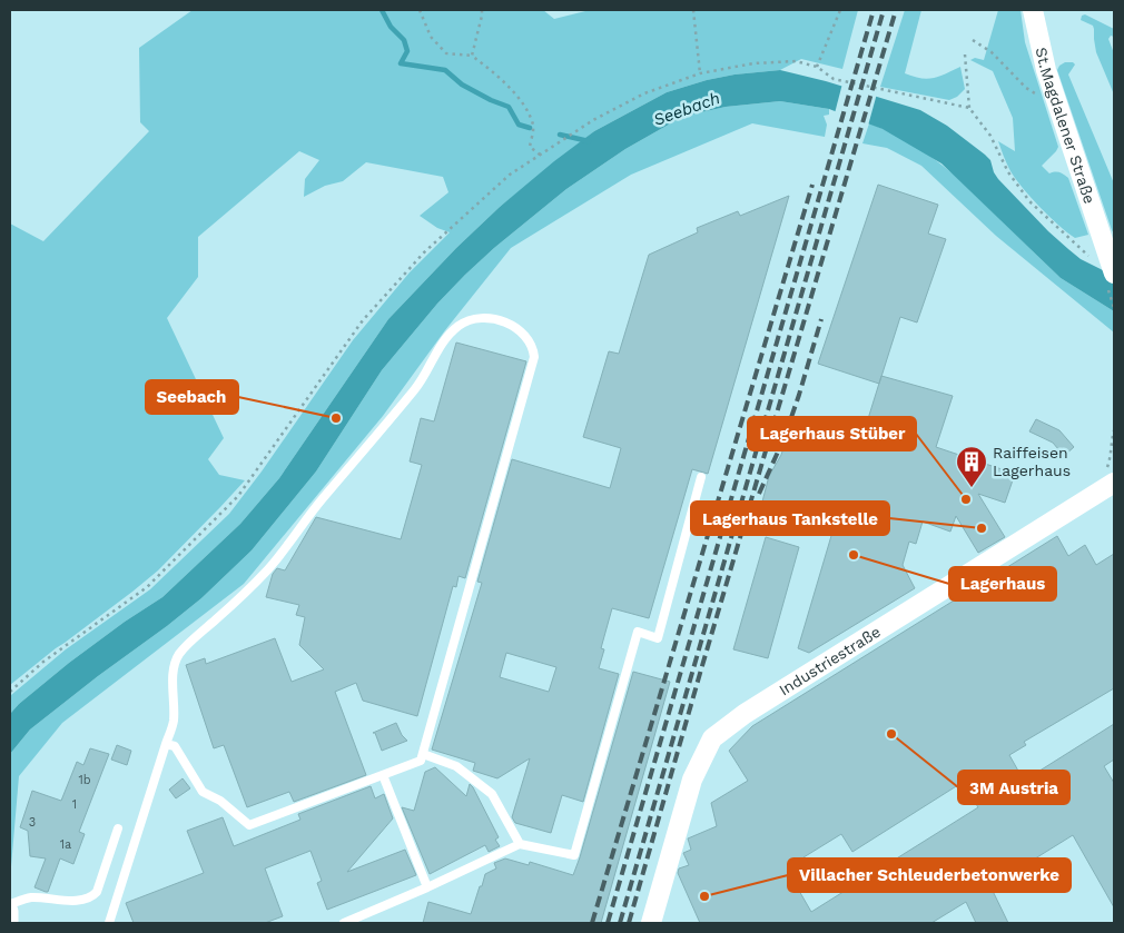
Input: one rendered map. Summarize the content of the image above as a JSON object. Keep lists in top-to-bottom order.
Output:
{
  "streets": {
    "street": ["St.Magdalener Straße", "Industriestraße"]
  },
  "water": ["Seebach"],
  "places": {
    "other": [
      "Seebach",
      "Lagerhaus Stüber",
      "Lagerhaus Tankstelle",
      "Lagerhaus",
      "3M Austria",
      "Villacher Schleuderbetonwerke"
    ],
    "building": ["Raiffeisen Lagerhaus"]
  },
  "house_numbers": [
    "1b",
    "1",
    "3",
    "1a"
  ]
}
